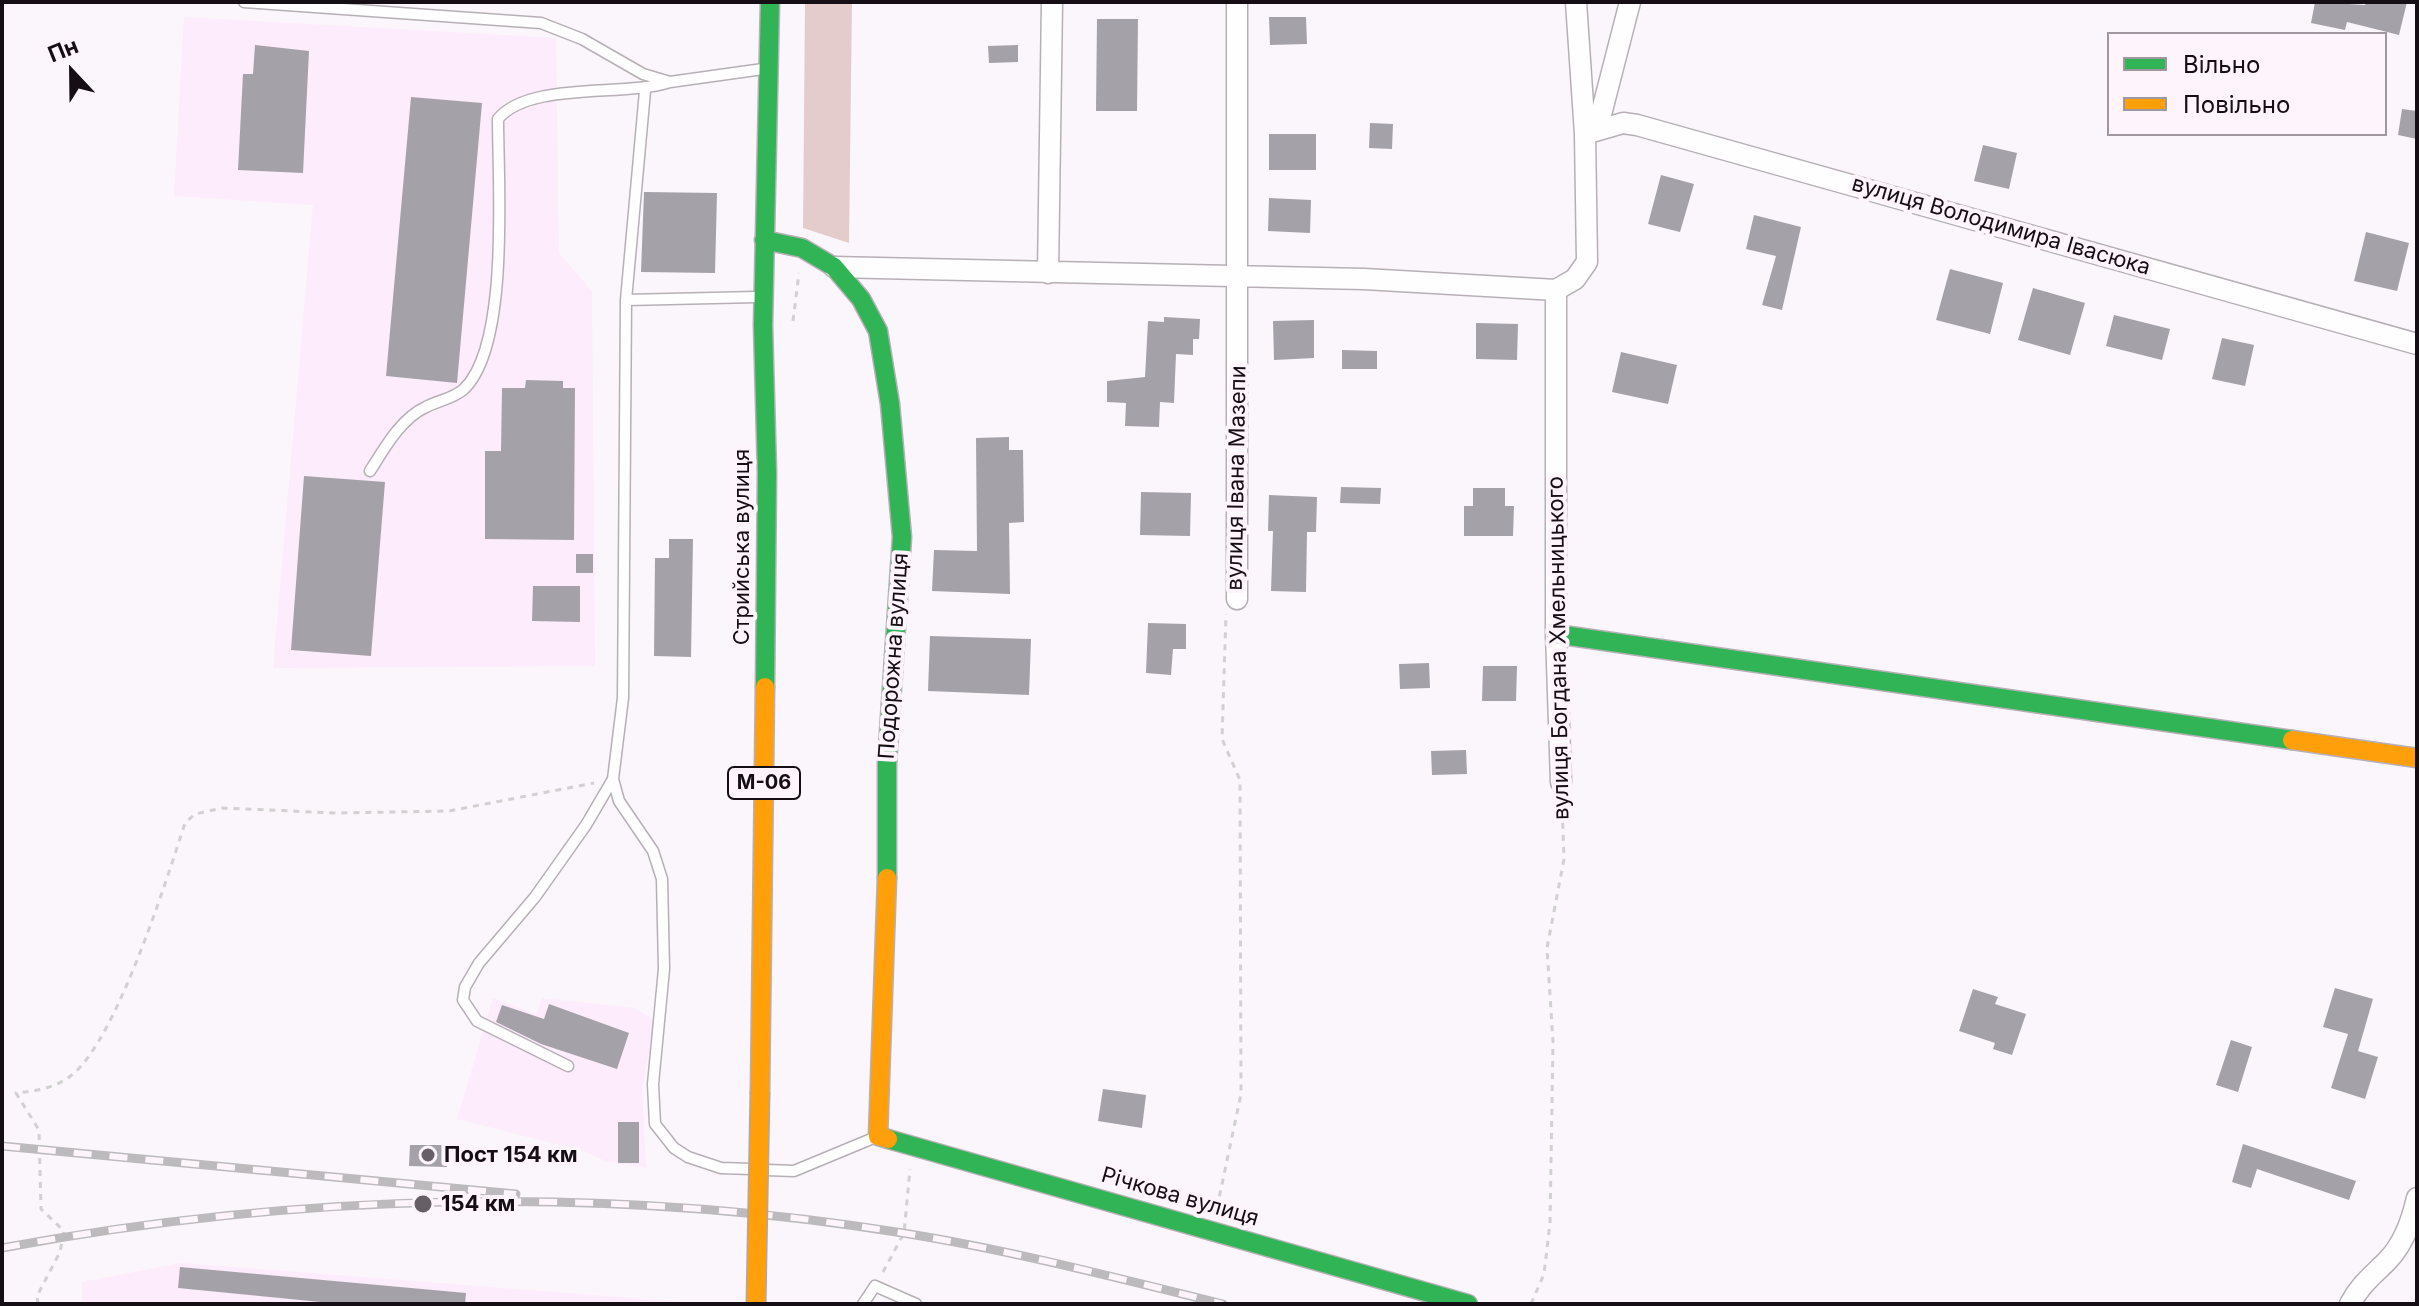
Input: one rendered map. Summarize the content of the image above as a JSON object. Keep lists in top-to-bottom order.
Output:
{
  "streets": {
    "main road": [
      "Стрийська вулиця",
      "Подорожна вулиця",
      "М-06",
      "Річкова вулиця"
    ],
    "street": ["вулиця Володимира Івасюка", "вулиця Івана Мазепи", "вулиця Богдана Хмельницького"]
  },
  "crossings": [
    ["вулиця Івана Мазепи", "Річкова вулиця"],
    ["Стрийська вулиця", "Подорожна вулиця"],
    ["Подорожна вулиця", "Річкова вулиця"]
  ],
  "places": ["Пост 154 км", "154 км"],
  "legend": ["Вільно", "Повільно"],
  "north": "top"
}
